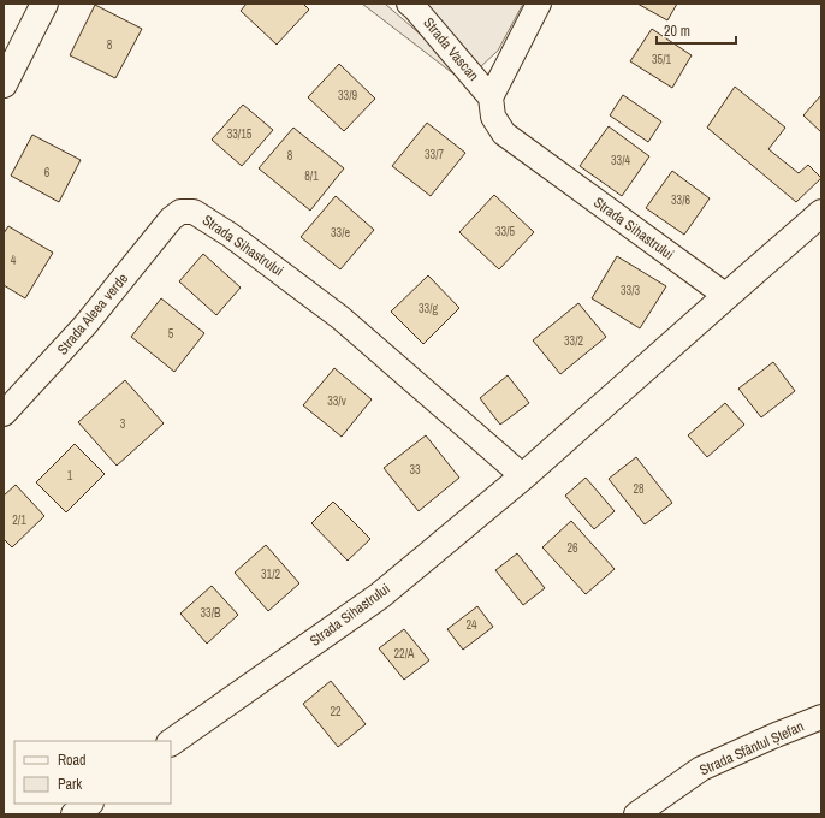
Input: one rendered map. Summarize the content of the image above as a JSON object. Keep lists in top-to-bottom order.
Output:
{
  "streets": {
    "street": [
      "Strada Vascan",
      "Strada Sihastrului",
      "Strada Aleea verde",
      "Strada Sfântul Ștefan"
    ]
  },
  "crossings": [
    ["Strada Vascan", "Strada Sihastrului"],
    ["Strada Sihastrului", "Strada Aleea verde"]
  ],
  "house_numbers": [
    "8",
    "35/1",
    "33/9",
    "33/15",
    "33/7",
    "8",
    "33/4",
    "6",
    "8/1",
    "33/6",
    "33/5",
    "33/e",
    "4",
    "33/3",
    "33/g",
    "5",
    "33/2",
    "33/v",
    "3",
    "33",
    "1",
    "28",
    "2/1",
    "26",
    "31/2",
    "33/B",
    "24",
    "22/A",
    "22"
  ],
  "legend": ["Road", "Park"],
  "scale_bar": "20 m"
}
